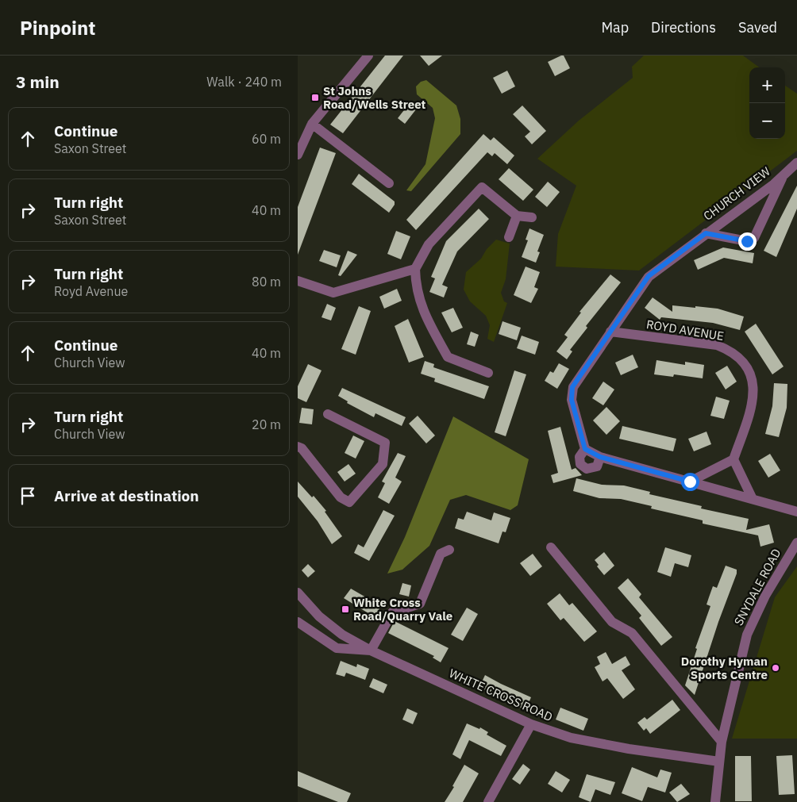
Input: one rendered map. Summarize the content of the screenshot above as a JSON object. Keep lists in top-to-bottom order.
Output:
{
  "streets": {
    "street": [
      "CHURCH VIEW",
      "ROYD AVENUE",
      "SNYDALE ROAD",
      "WHITE CROSS ROAD"
    ]
  },
  "crossings": [
    ["CHURCH VIEW", "ROYD AVENUE"],
    ["SNYDALE ROAD", "WHITE CROSS ROAD"]
  ],
  "places": {
    "transit": ["St Johns Road/Wells Street", "White Cross Road/Quarry Vale"],
    "other": ["Dorothy Hyman Sports Centre"]
  },
  "page": {
    "header": "Pinpoint",
    "nav": ["Map", "Directions", "Saved"],
    "heading": ["3 min", "Walk · 240 m"],
    "map_buttons": ["+", "−"],
    "list": [
      ["Continue", "Saxon Street", "60 m"],
      ["Turn right", "Saxon Street", "40 m"],
      ["Turn right", "Royd Avenue", "80 m"],
      ["Continue", "Church View", "40 m"],
      ["Turn right", "Church View", "20 m"],
      "Arrive at destination"
    ]
  }
}
